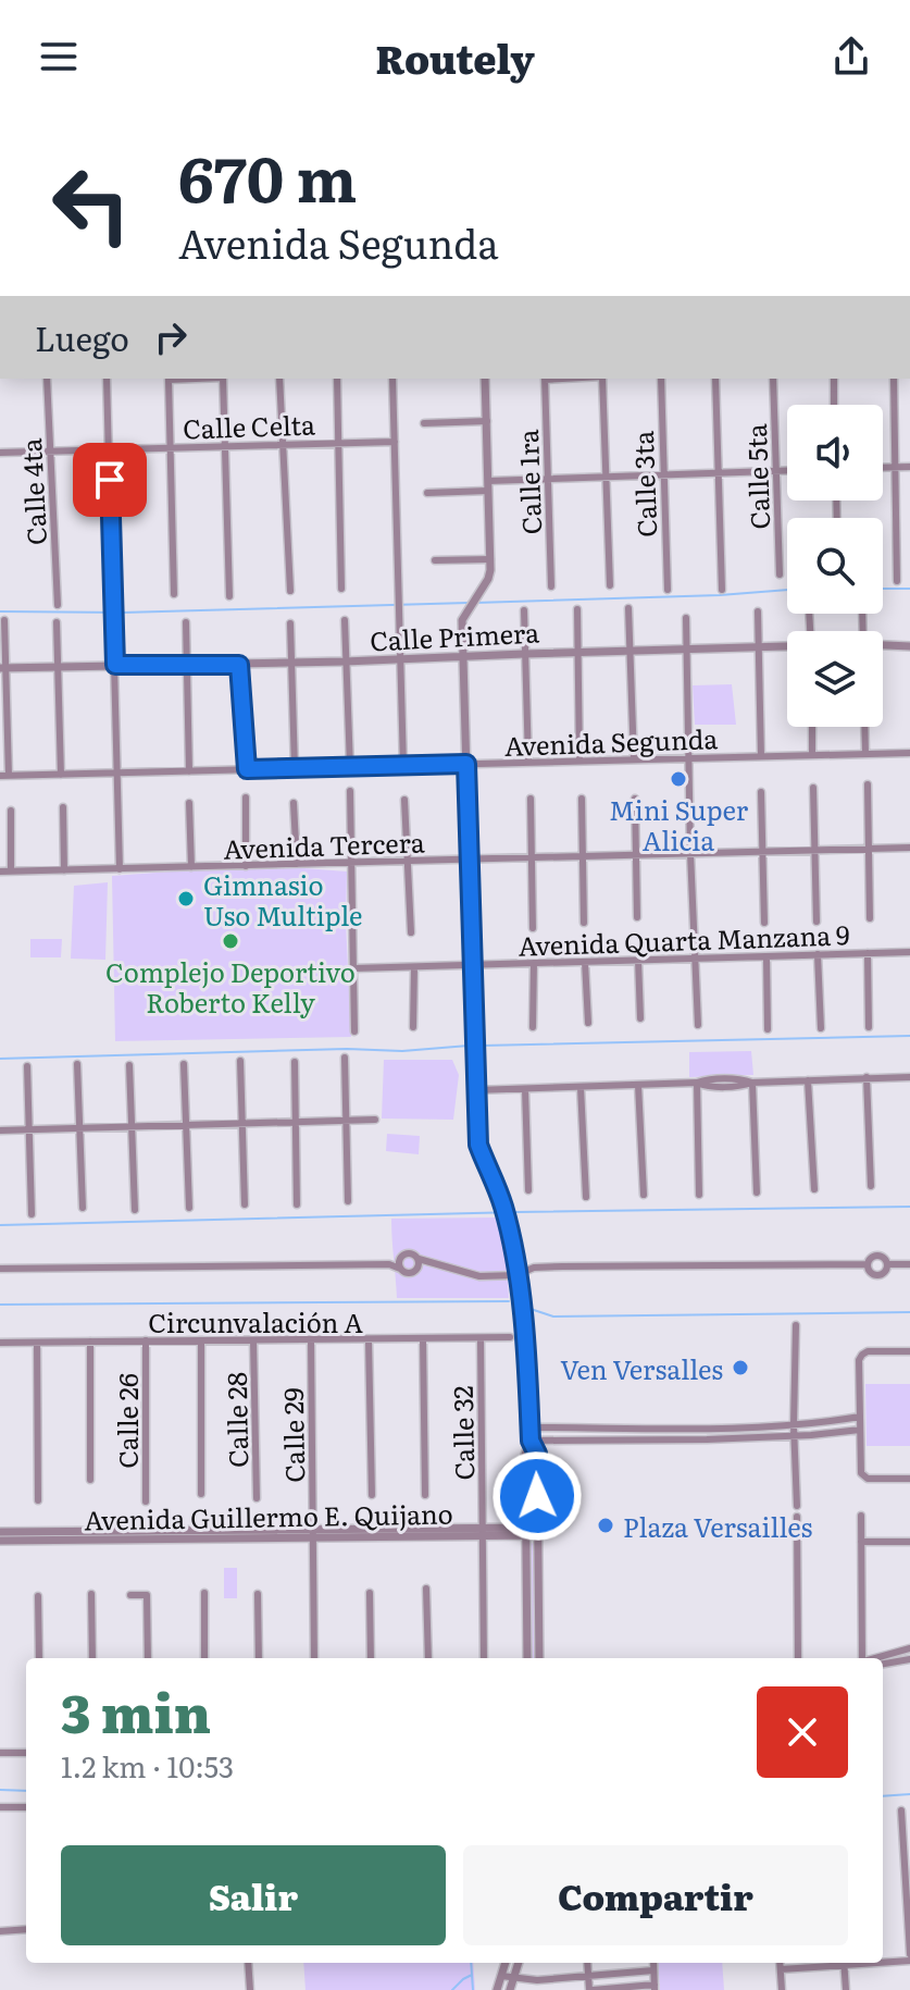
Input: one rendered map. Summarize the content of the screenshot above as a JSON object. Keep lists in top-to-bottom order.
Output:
{
  "streets": {
    "street": [
      "Calle Celta",
      "Calle 5ta",
      "Calle 1ra",
      "Calle 3ta",
      "Calle 4ta",
      "Calle Primera",
      "Avenida Segunda",
      "Avenida Tercera",
      "Avenida Quarta Manzana 9",
      "Circunvalación A",
      "Calle 28",
      "Calle 26",
      "Calle 32",
      "Calle 29",
      "Avenida Guillermo E. Quijano"
    ]
  },
  "crossings": [
    ["Calle Celta", "Calle 4ta"],
    ["Circunvalación A", "Calle 28"],
    ["Circunvalación A", "Calle 26"],
    ["Circunvalación A", "Calle 32"],
    ["Circunvalación A", "Calle 29"],
    ["Calle 32", "Avenida Guillermo E. Quijano"],
    ["Calle 29", "Avenida Guillermo E. Quijano"]
  ],
  "places": [
    "Mini Super Alicia",
    "Gimnasio Uso Multiple",
    "Complejo Deportivo Roberto Kelly",
    "Ven Versalles",
    "Plaza Versailles"
  ],
  "page": {
    "header": "Routely",
    "turn": ["670 m", "Avenida Segunda"],
    "then": "Luego",
    "heading": ["3 min", "1.2 km · 10:53"],
    "buttons": ["Salir", "Compartir"]
  }
}
